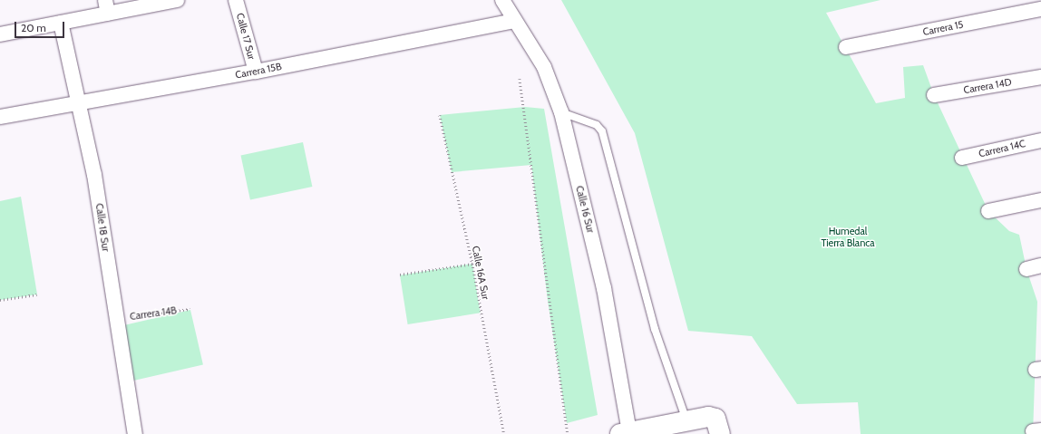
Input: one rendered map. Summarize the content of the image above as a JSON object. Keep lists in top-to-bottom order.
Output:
{
  "streets": {
    "street": [
      "Carrera 15",
      "Calle 17 Sur",
      "Carrera 15B",
      "Carrera 14D",
      "Carrera 14C",
      "Calle 16 Sur",
      "Calle 18 Sur"
    ],
    "path": ["Calle 16A Sur", "Carrera 14B"]
  },
  "crossings": [
    ["Calle 17 Sur", "Carrera 15B"],
    ["Carrera 15B", "Calle 16 Sur"],
    ["Carrera 15B", "Calle 18 Sur"],
    ["Calle 18 Sur", "Carrera 14B"]
  ],
  "parks": ["Humedal Tierra Blanca"],
  "scale_bar": "20 m"
}
